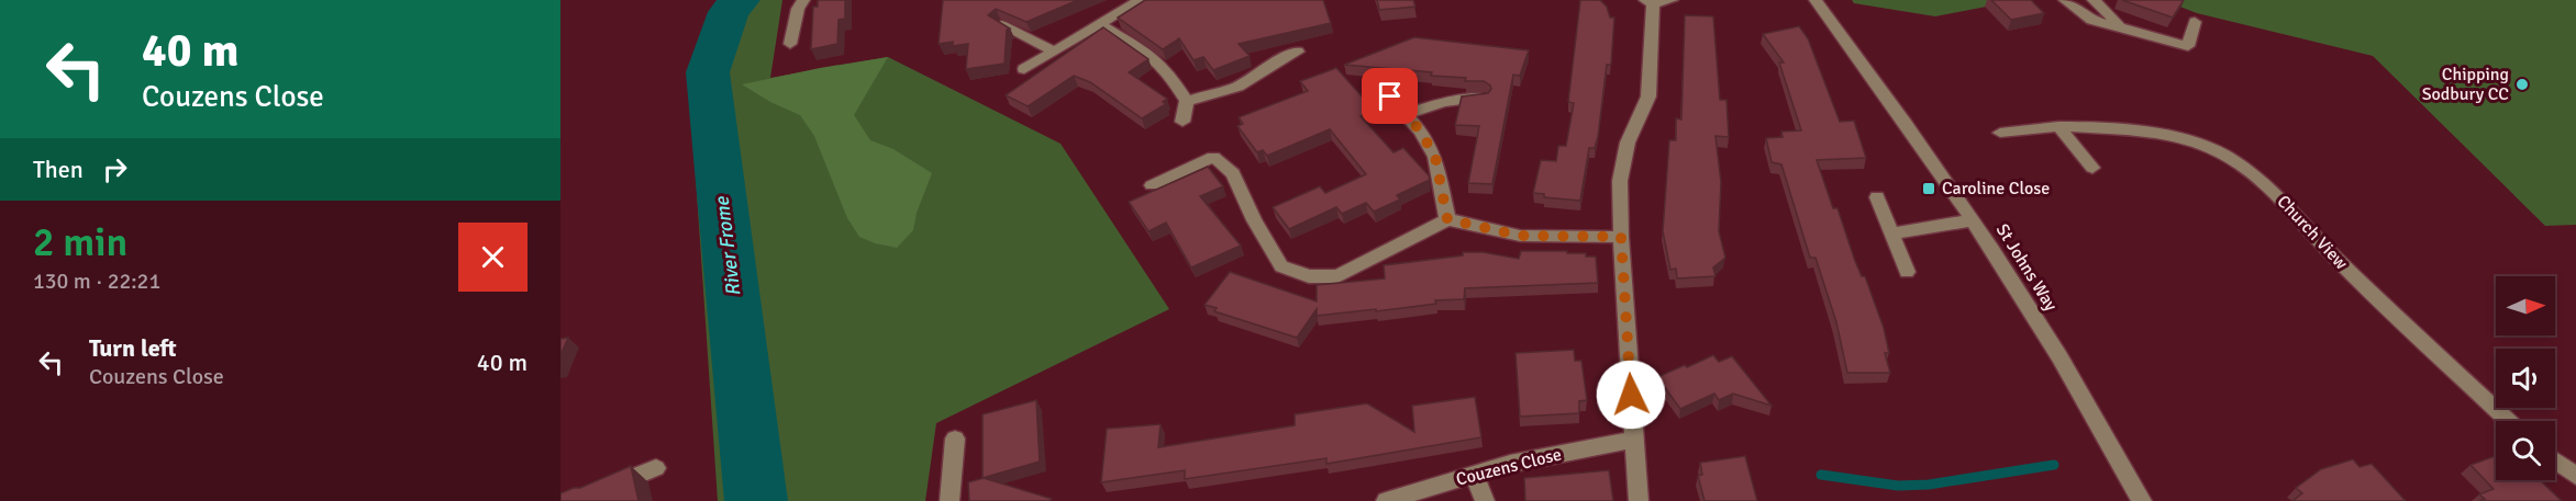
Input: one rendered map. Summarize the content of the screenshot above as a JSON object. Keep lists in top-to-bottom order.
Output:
{
  "streets": {
    "street": ["Church View", "St Johns Way", "Couzens Close"]
  },
  "water": ["River Frome"],
  "places": {
    "other": ["Chipping Sodbury CC"],
    "transit": ["Caroline Close"]
  },
  "north": "right",
  "page": {
    "turn": ["40 m", "Couzens Close"],
    "then": "Then",
    "heading": ["2 min", "130 m · 22:21"],
    "list": [
      {
        "name": "Turn left",
        "note": "Couzens Close",
        "value": "40 m"
      }
    ]
  }
}
